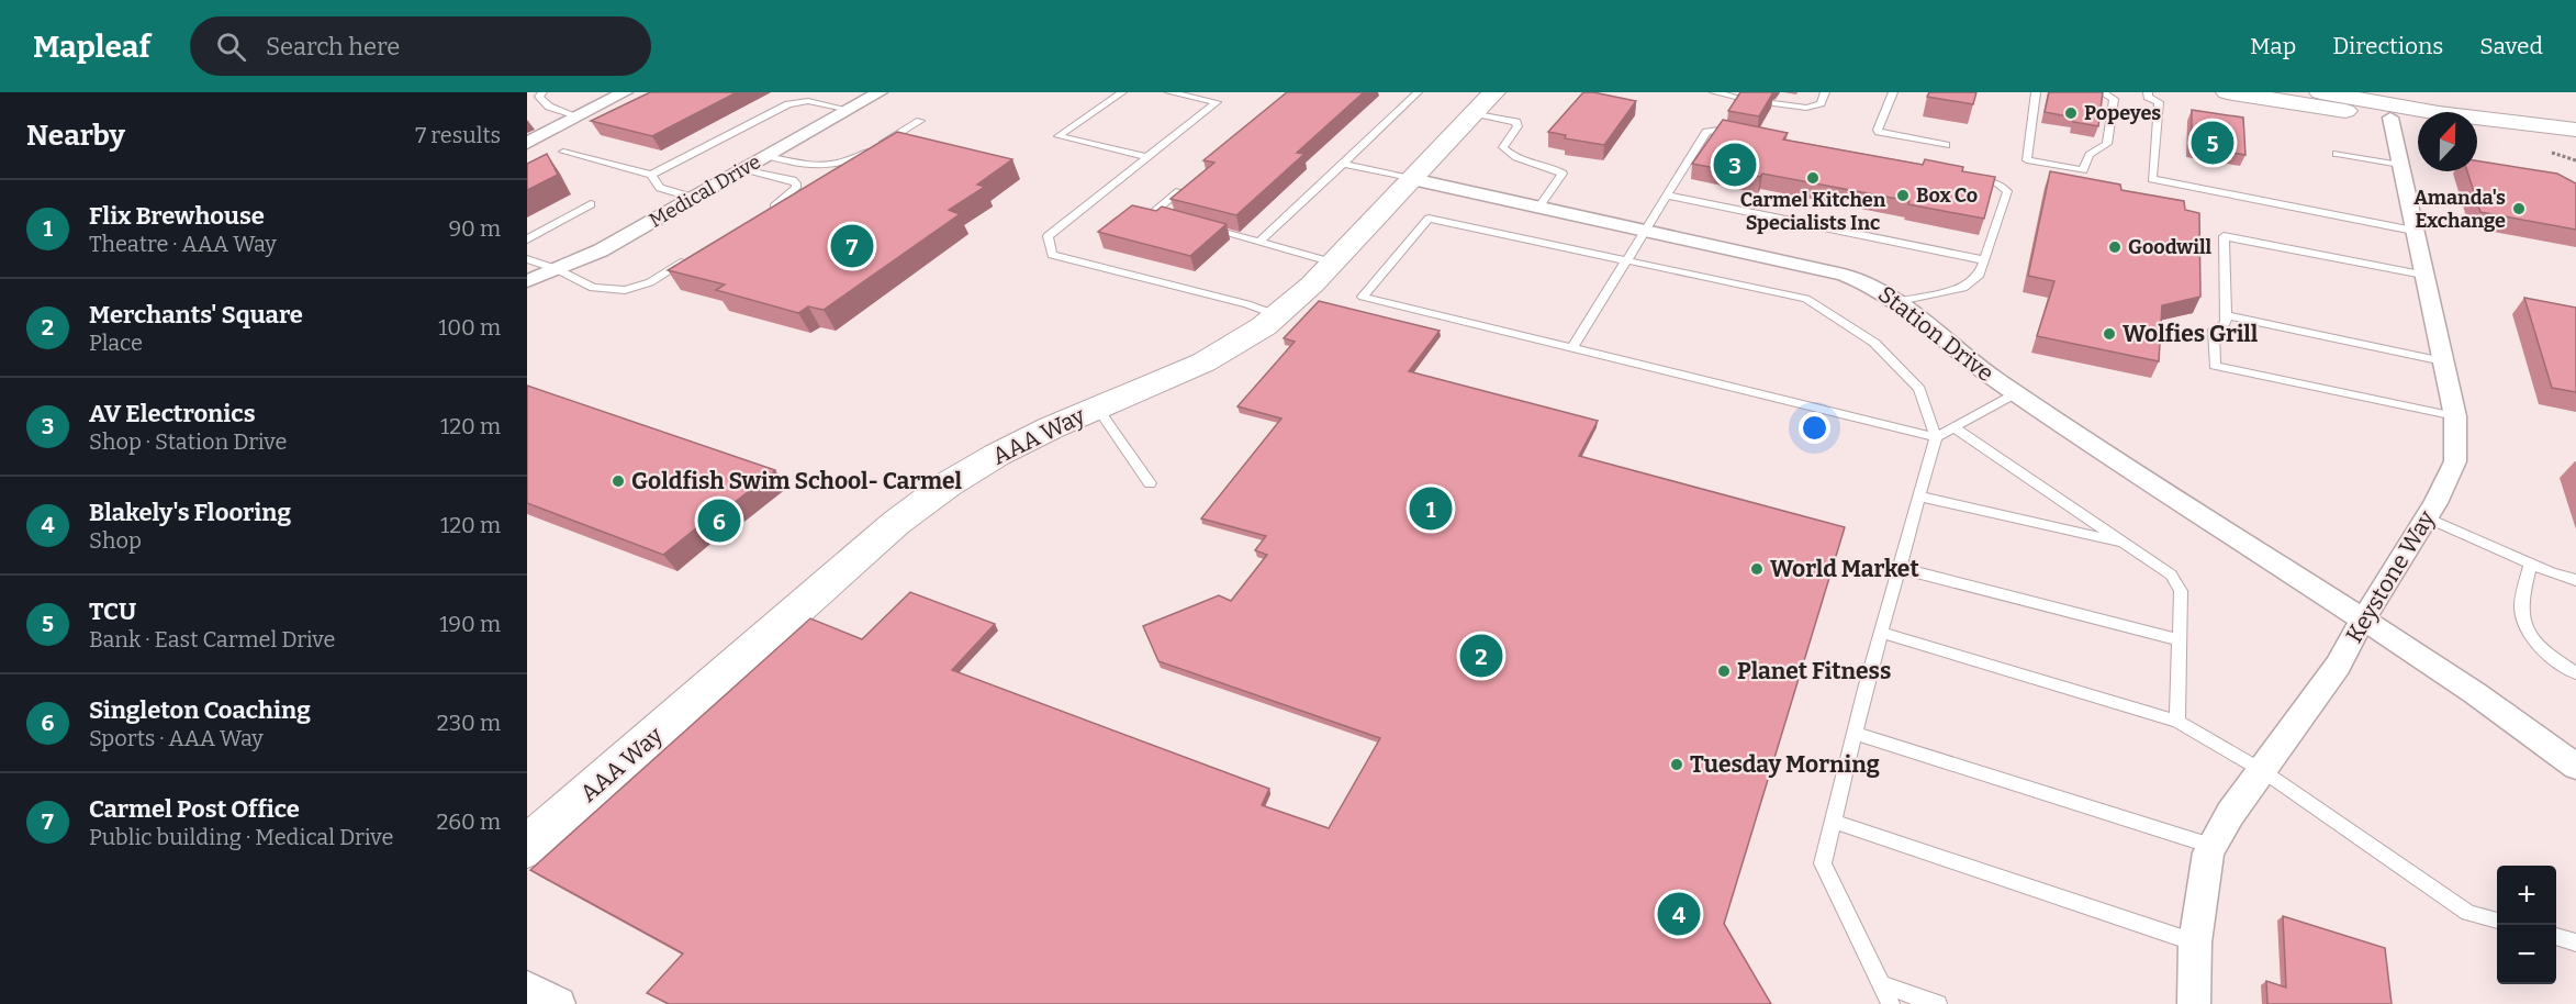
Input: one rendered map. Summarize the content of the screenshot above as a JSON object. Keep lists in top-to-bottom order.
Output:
{
  "streets": {
    "street": [
      "Medical Drive",
      "Station Drive",
      "AAA Way",
      "Keystone Way"
    ]
  },
  "crossings": [
    ["Station Drive", "AAA Way"],
    ["Station Drive", "Keystone Way"]
  ],
  "places": [
    "Popeyes",
    "Carmel Kitchen Specialists Inc",
    "Box Co",
    "Amanda's Exchange",
    "Goodwill",
    "Wolfies Grill",
    "Goldfish Swim School- Carmel",
    "World Market",
    "Planet Fitness",
    "Tuesday Morning"
  ],
  "north": "top",
  "page": {
    "header": "Mapleaf",
    "search": "Search here",
    "nav": ["Map", "Directions", "Saved"],
    "heading": ["Nearby", "7 results"],
    "pins": [
      "5",
      "3",
      "7",
      "1",
      "6",
      "2",
      "4"
    ],
    "list": [
      {
        "mark": "1",
        "name": "Flix Brewhouse",
        "note": "Theatre · AAA Way",
        "value": "90 m"
      },
      {
        "mark": "2",
        "name": "Merchants' Square",
        "note": "Place",
        "value": "100 m"
      },
      {
        "mark": "3",
        "name": "AV Electronics",
        "note": "Shop · Station Drive",
        "value": "120 m"
      },
      {
        "mark": "4",
        "name": "Blakely's Flooring",
        "note": "Shop",
        "value": "120 m"
      },
      {
        "mark": "5",
        "name": "TCU",
        "note": "Bank · East Carmel Drive",
        "value": "190 m"
      },
      {
        "mark": "6",
        "name": "Singleton Coaching",
        "note": "Sports · AAA Way",
        "value": "230 m"
      },
      {
        "mark": "7",
        "name": "Carmel Post Office",
        "note": "Public building · Medical Drive",
        "value": "260 m"
      }
    ],
    "map_buttons": ["+", "−"]
  }
}
